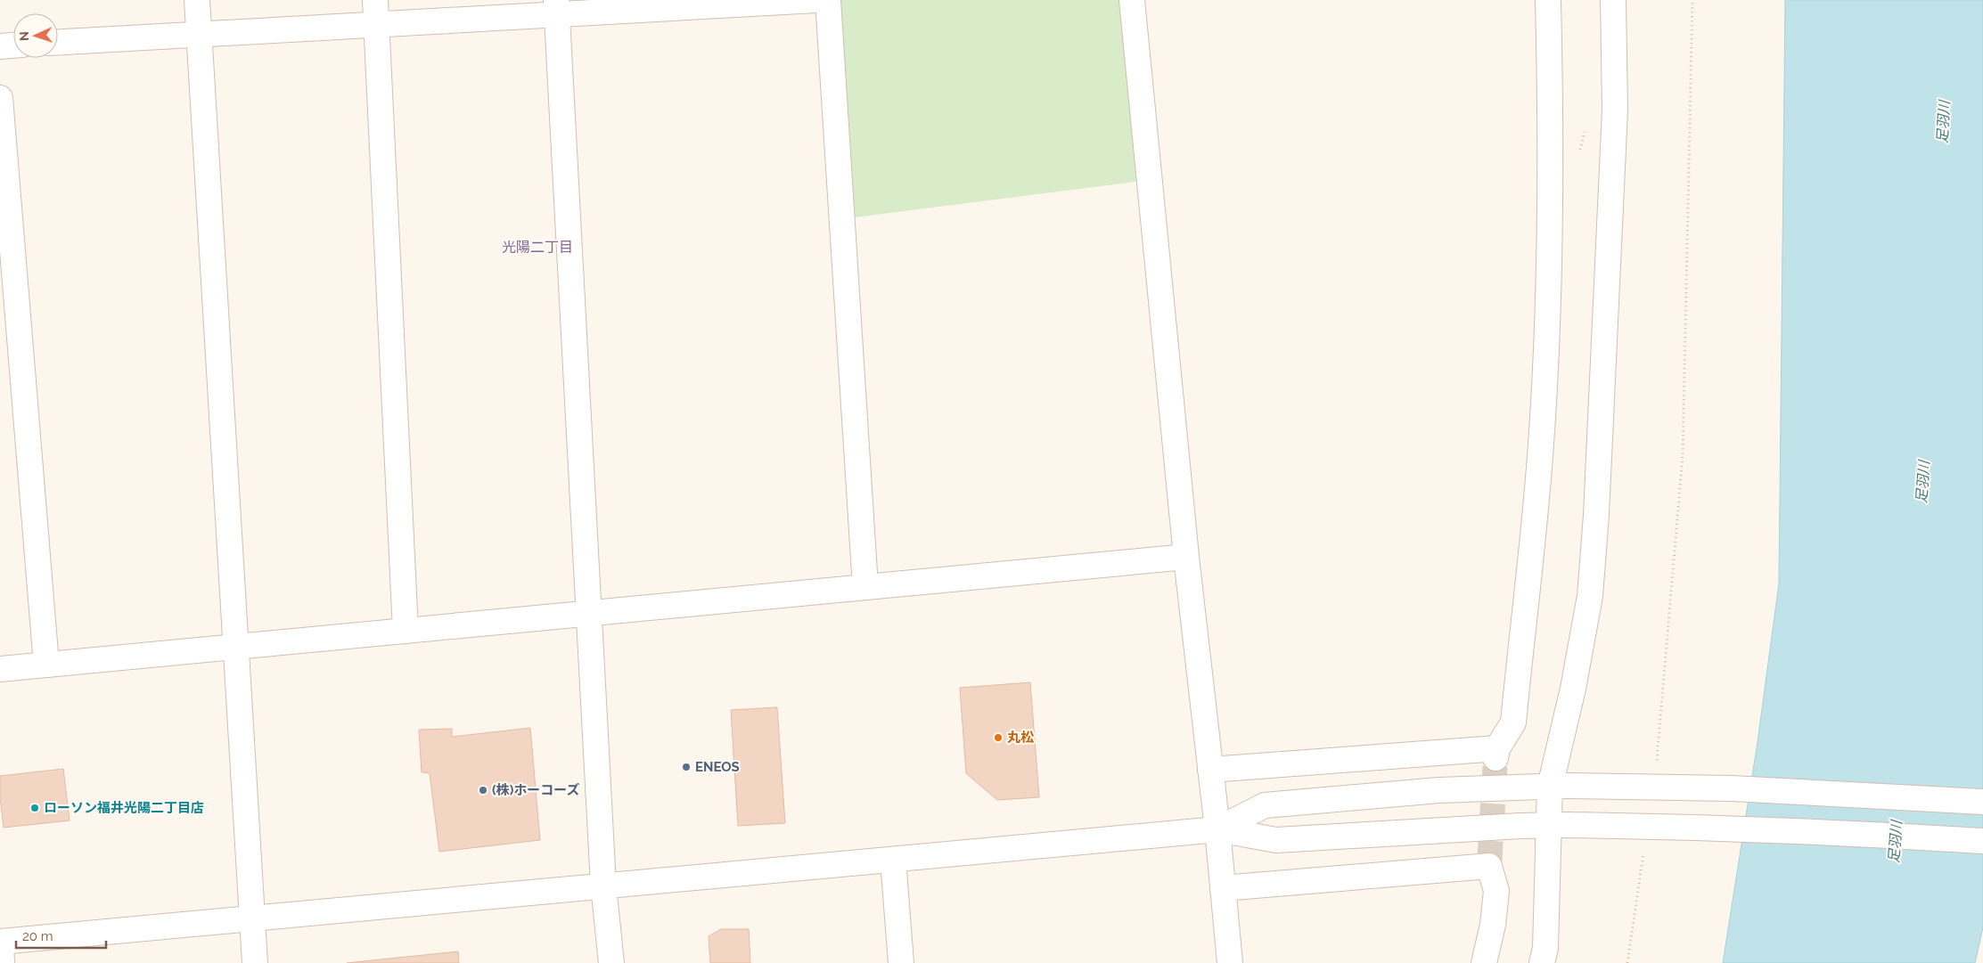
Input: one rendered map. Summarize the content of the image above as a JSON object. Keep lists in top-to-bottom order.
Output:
{
  "districts": ["光陽二丁目"],
  "water": ["足羽川"],
  "places": [
    "丸松",
    "ENEOS",
    "(株)ホーコーズ",
    "ローソン福井光陽二丁目店"
  ],
  "scale_bar": "20 m",
  "north": "left"
}
